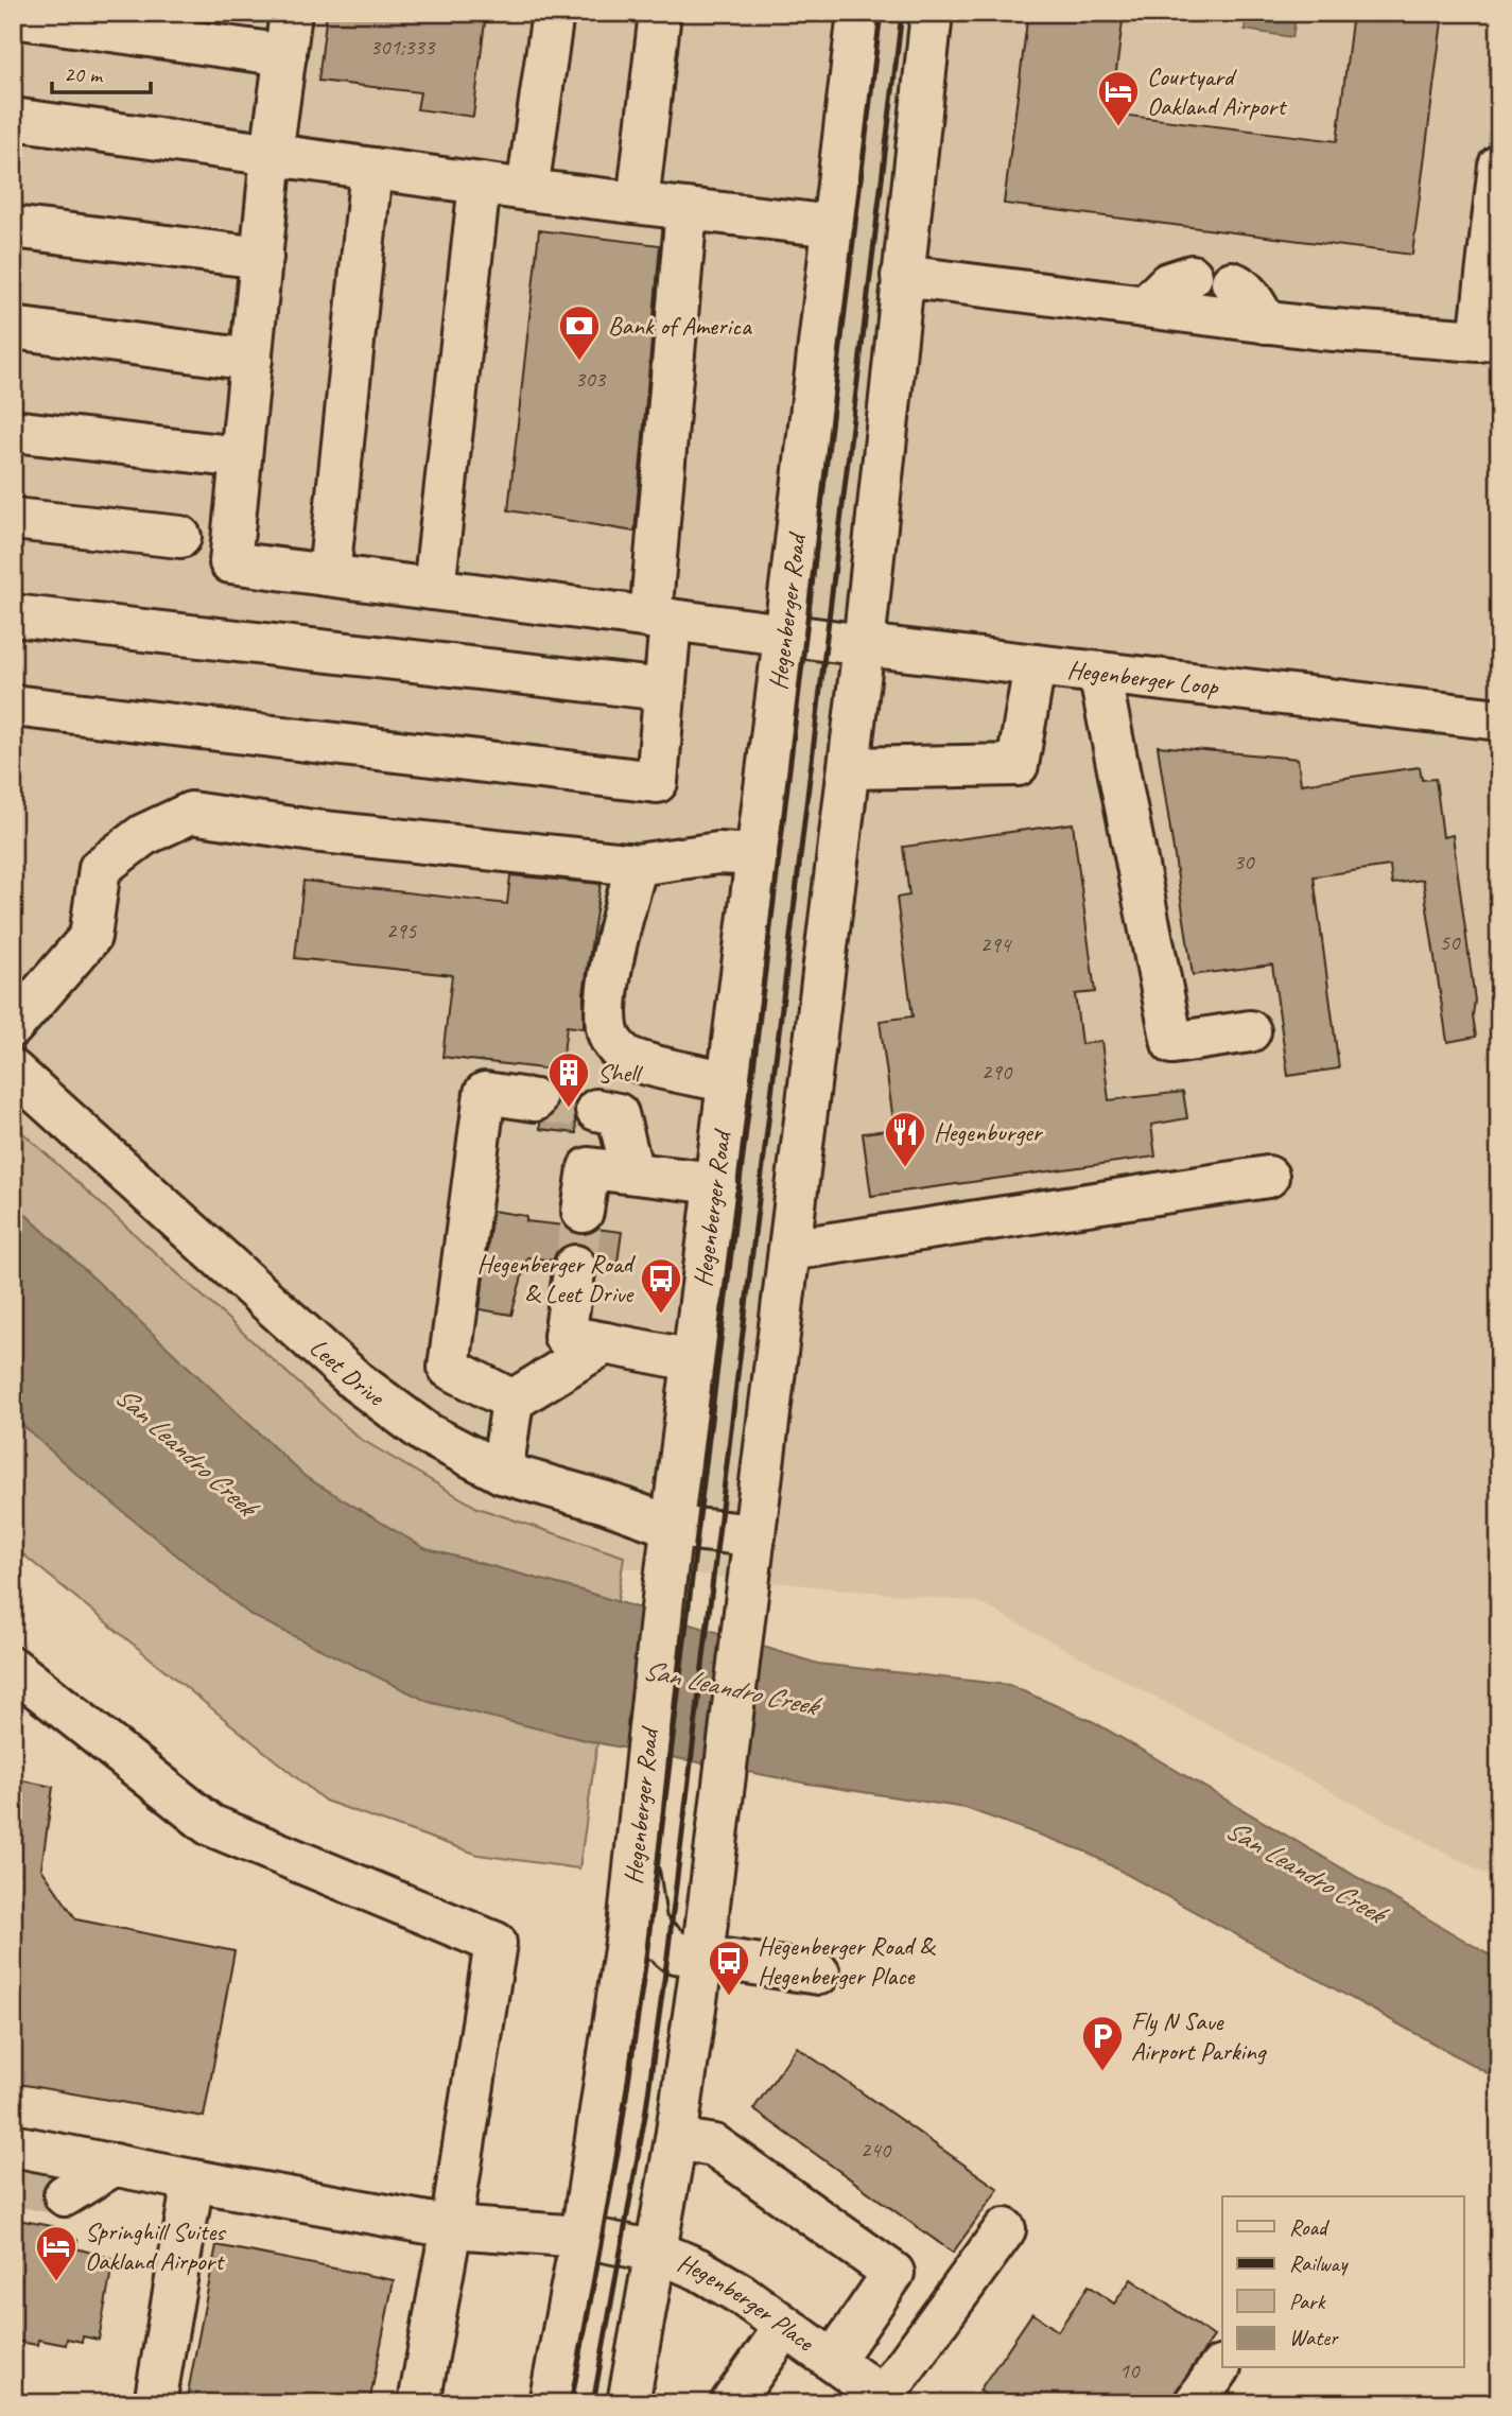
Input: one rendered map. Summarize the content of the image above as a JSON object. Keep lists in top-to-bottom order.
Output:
{
  "streets": {
    "main road": [
      "Hegenberger Road",
      "Hegenberger Loop",
      "Leet Drive",
      "Hegenberger Place"
    ]
  },
  "crossings": [
    ["Hegenberger Road", "Hegenberger Loop"],
    ["Hegenberger Road", "Leet Drive"],
    ["Hegenberger Road", "Hegenberger Place"]
  ],
  "water": ["San Leandro Creek"],
  "places": {
    "hotel": ["Courtyard Oakland Airport", "Springhill Suites Oakland Airport"],
    "bank": ["Bank of America"],
    "building": ["Shell"],
    "restaurant": ["Hegenburger"],
    "bus stop": ["Hegenberger Road & Leet Drive", "Hegenberger Road & Hegenberger Place"],
    "parking": ["Fly N Save Airport Parking"]
  },
  "house_numbers": [
    "301;333",
    "303",
    "30",
    "295",
    "50",
    "294",
    "290",
    "240",
    "10"
  ],
  "legend": [
    "Road",
    "Railway",
    "Park",
    "Water"
  ],
  "scale_bar": "20 m"
}
